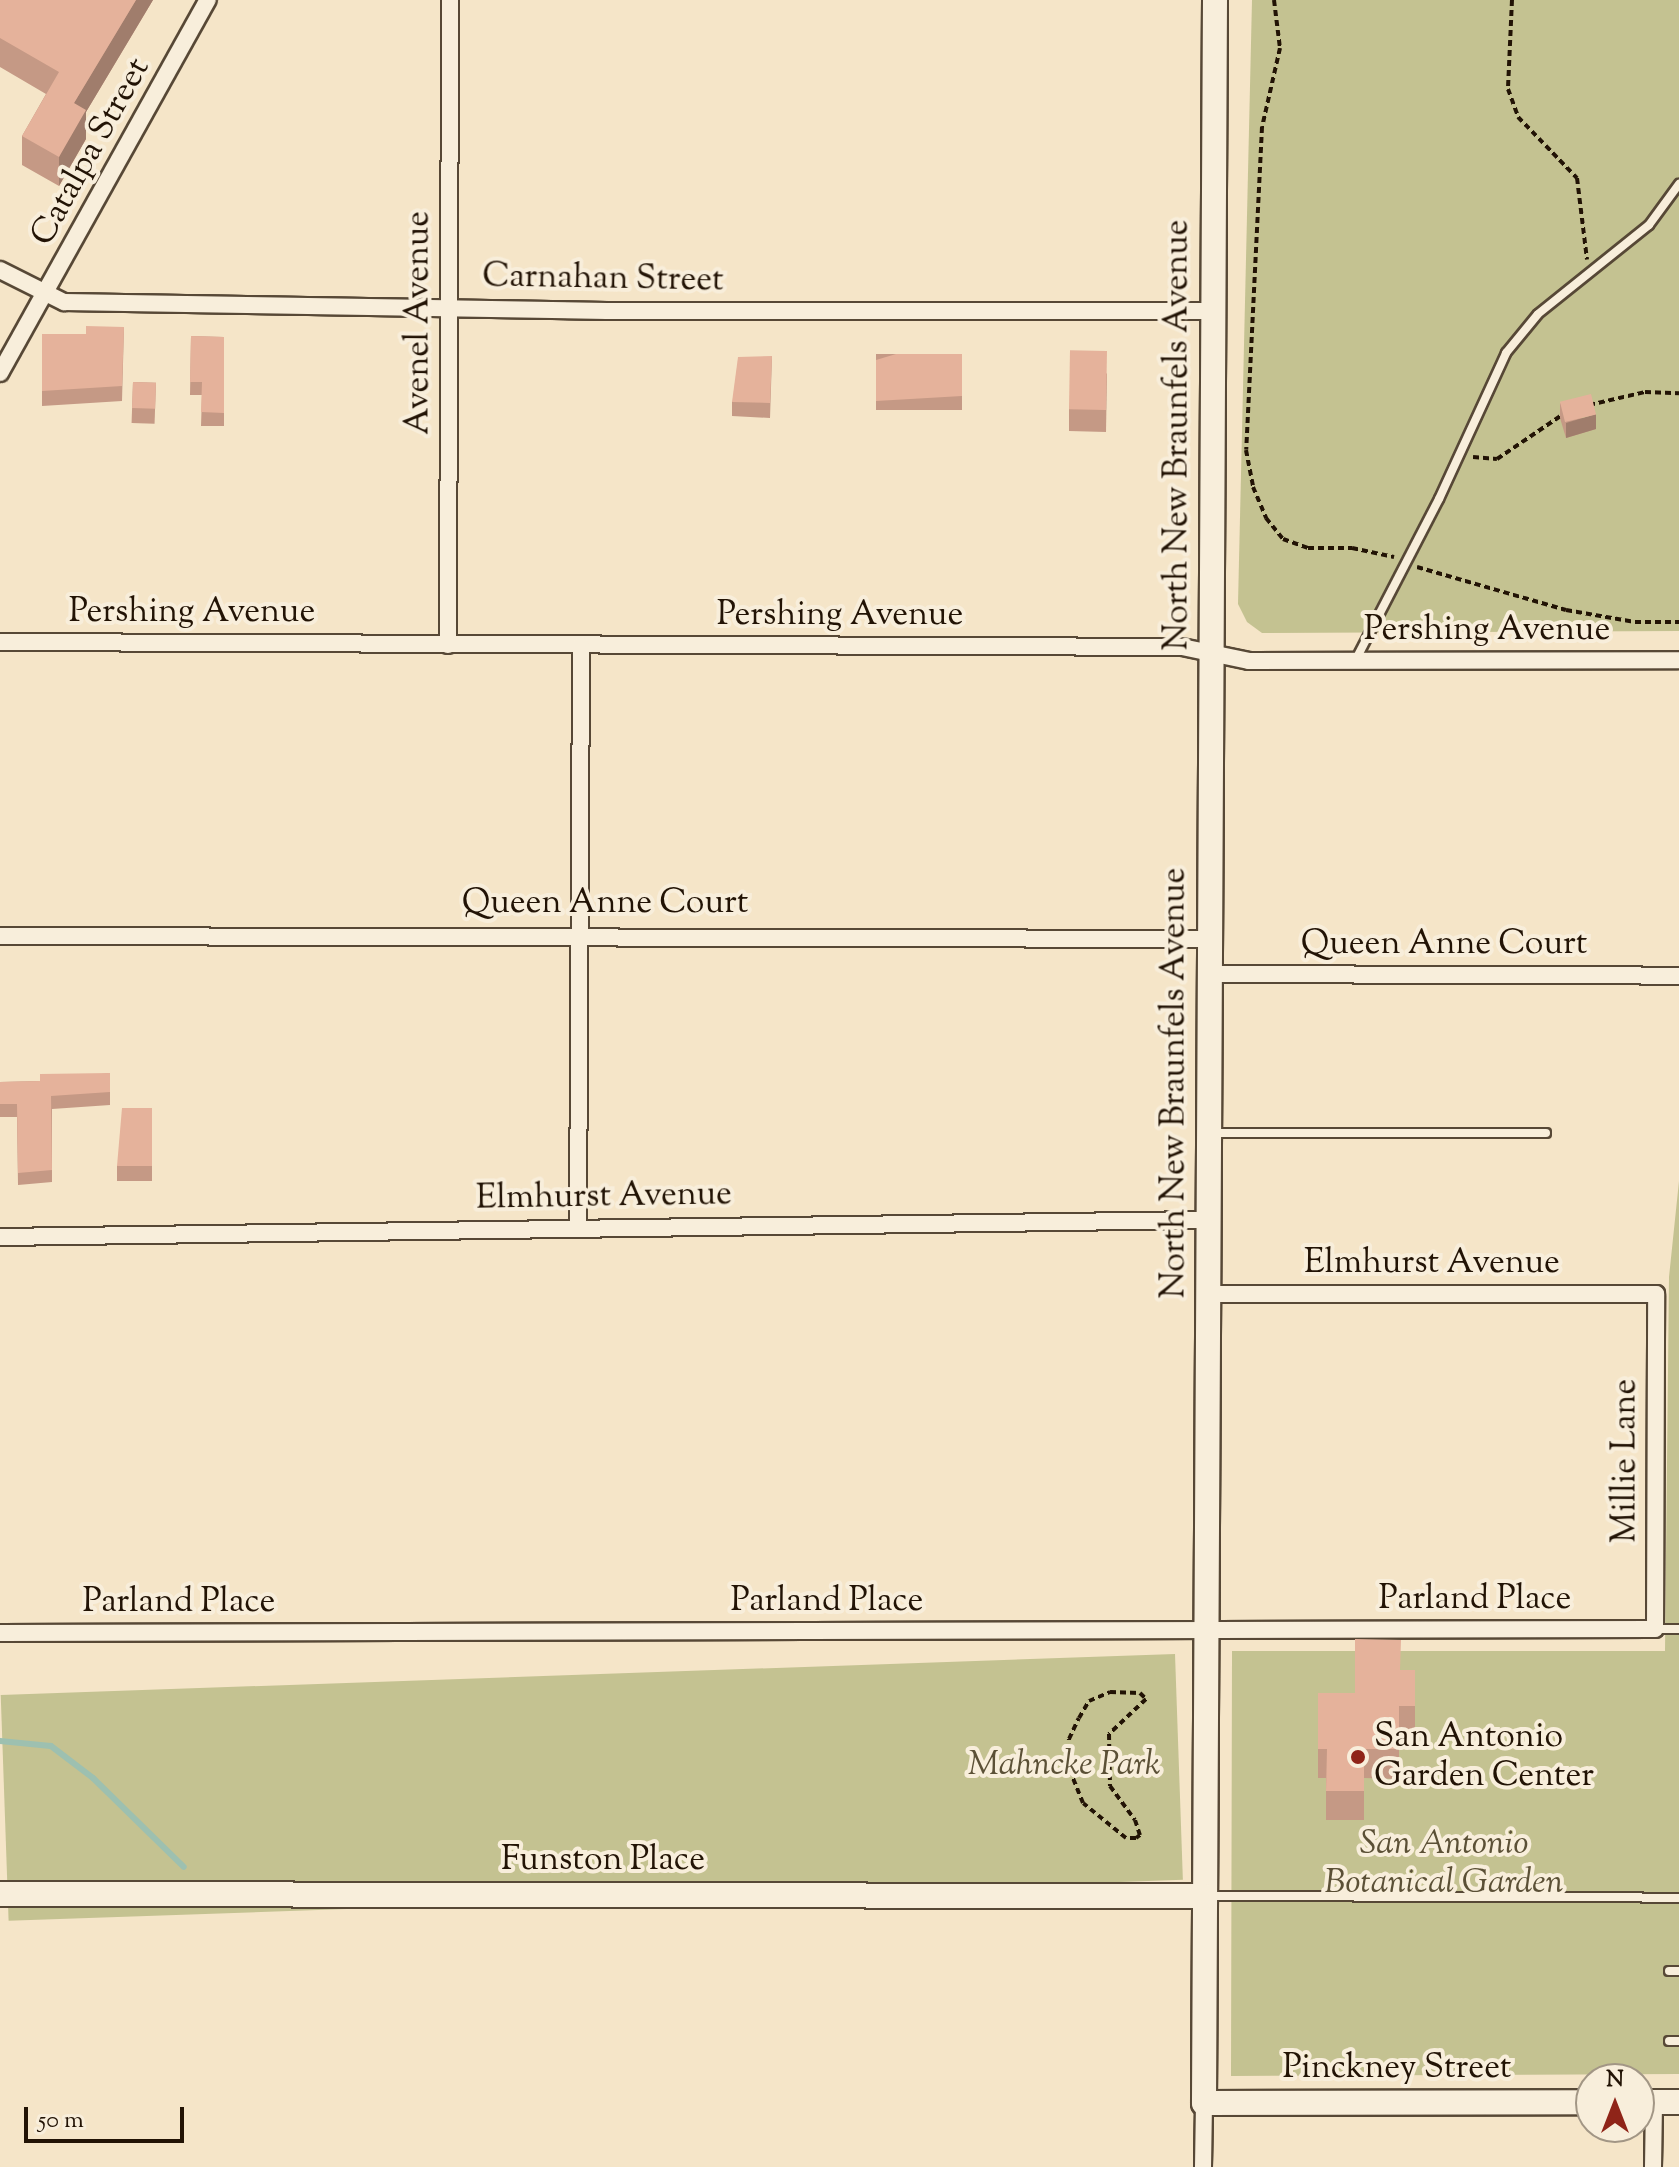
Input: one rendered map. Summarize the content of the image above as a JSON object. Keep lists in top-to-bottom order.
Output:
{
  "streets": {
    "street": [
      "Catalpa Street",
      "Carnahan Street",
      "Avenel Avenue",
      "North New Braunfels Avenue",
      "Pershing Avenue",
      "Queen Anne Court",
      "Elmhurst Avenue",
      "Millie Lane",
      "Parland Place",
      "Funston Place",
      "Pinckney Street"
    ]
  },
  "crossings": [
    ["Catalpa Street", "Carnahan Street"],
    ["Carnahan Street", "Avenel Avenue"],
    ["Carnahan Street", "North New Braunfels Avenue"],
    ["Avenel Avenue", "Pershing Avenue"],
    ["North New Braunfels Avenue", "Pershing Avenue"],
    ["North New Braunfels Avenue", "Queen Anne Court"],
    ["North New Braunfels Avenue", "Elmhurst Avenue"],
    ["North New Braunfels Avenue", "Parland Place"],
    ["North New Braunfels Avenue", "Funston Place"],
    ["North New Braunfels Avenue", "Pinckney Street"],
    ["Elmhurst Avenue", "Millie Lane"],
    ["Millie Lane", "Parland Place"]
  ],
  "parks": ["Mahncke Park", "San Antonio Botanical Garden"],
  "places": ["San Antonio Garden Center"],
  "scale_bar": "50 m",
  "north": "top"
}
